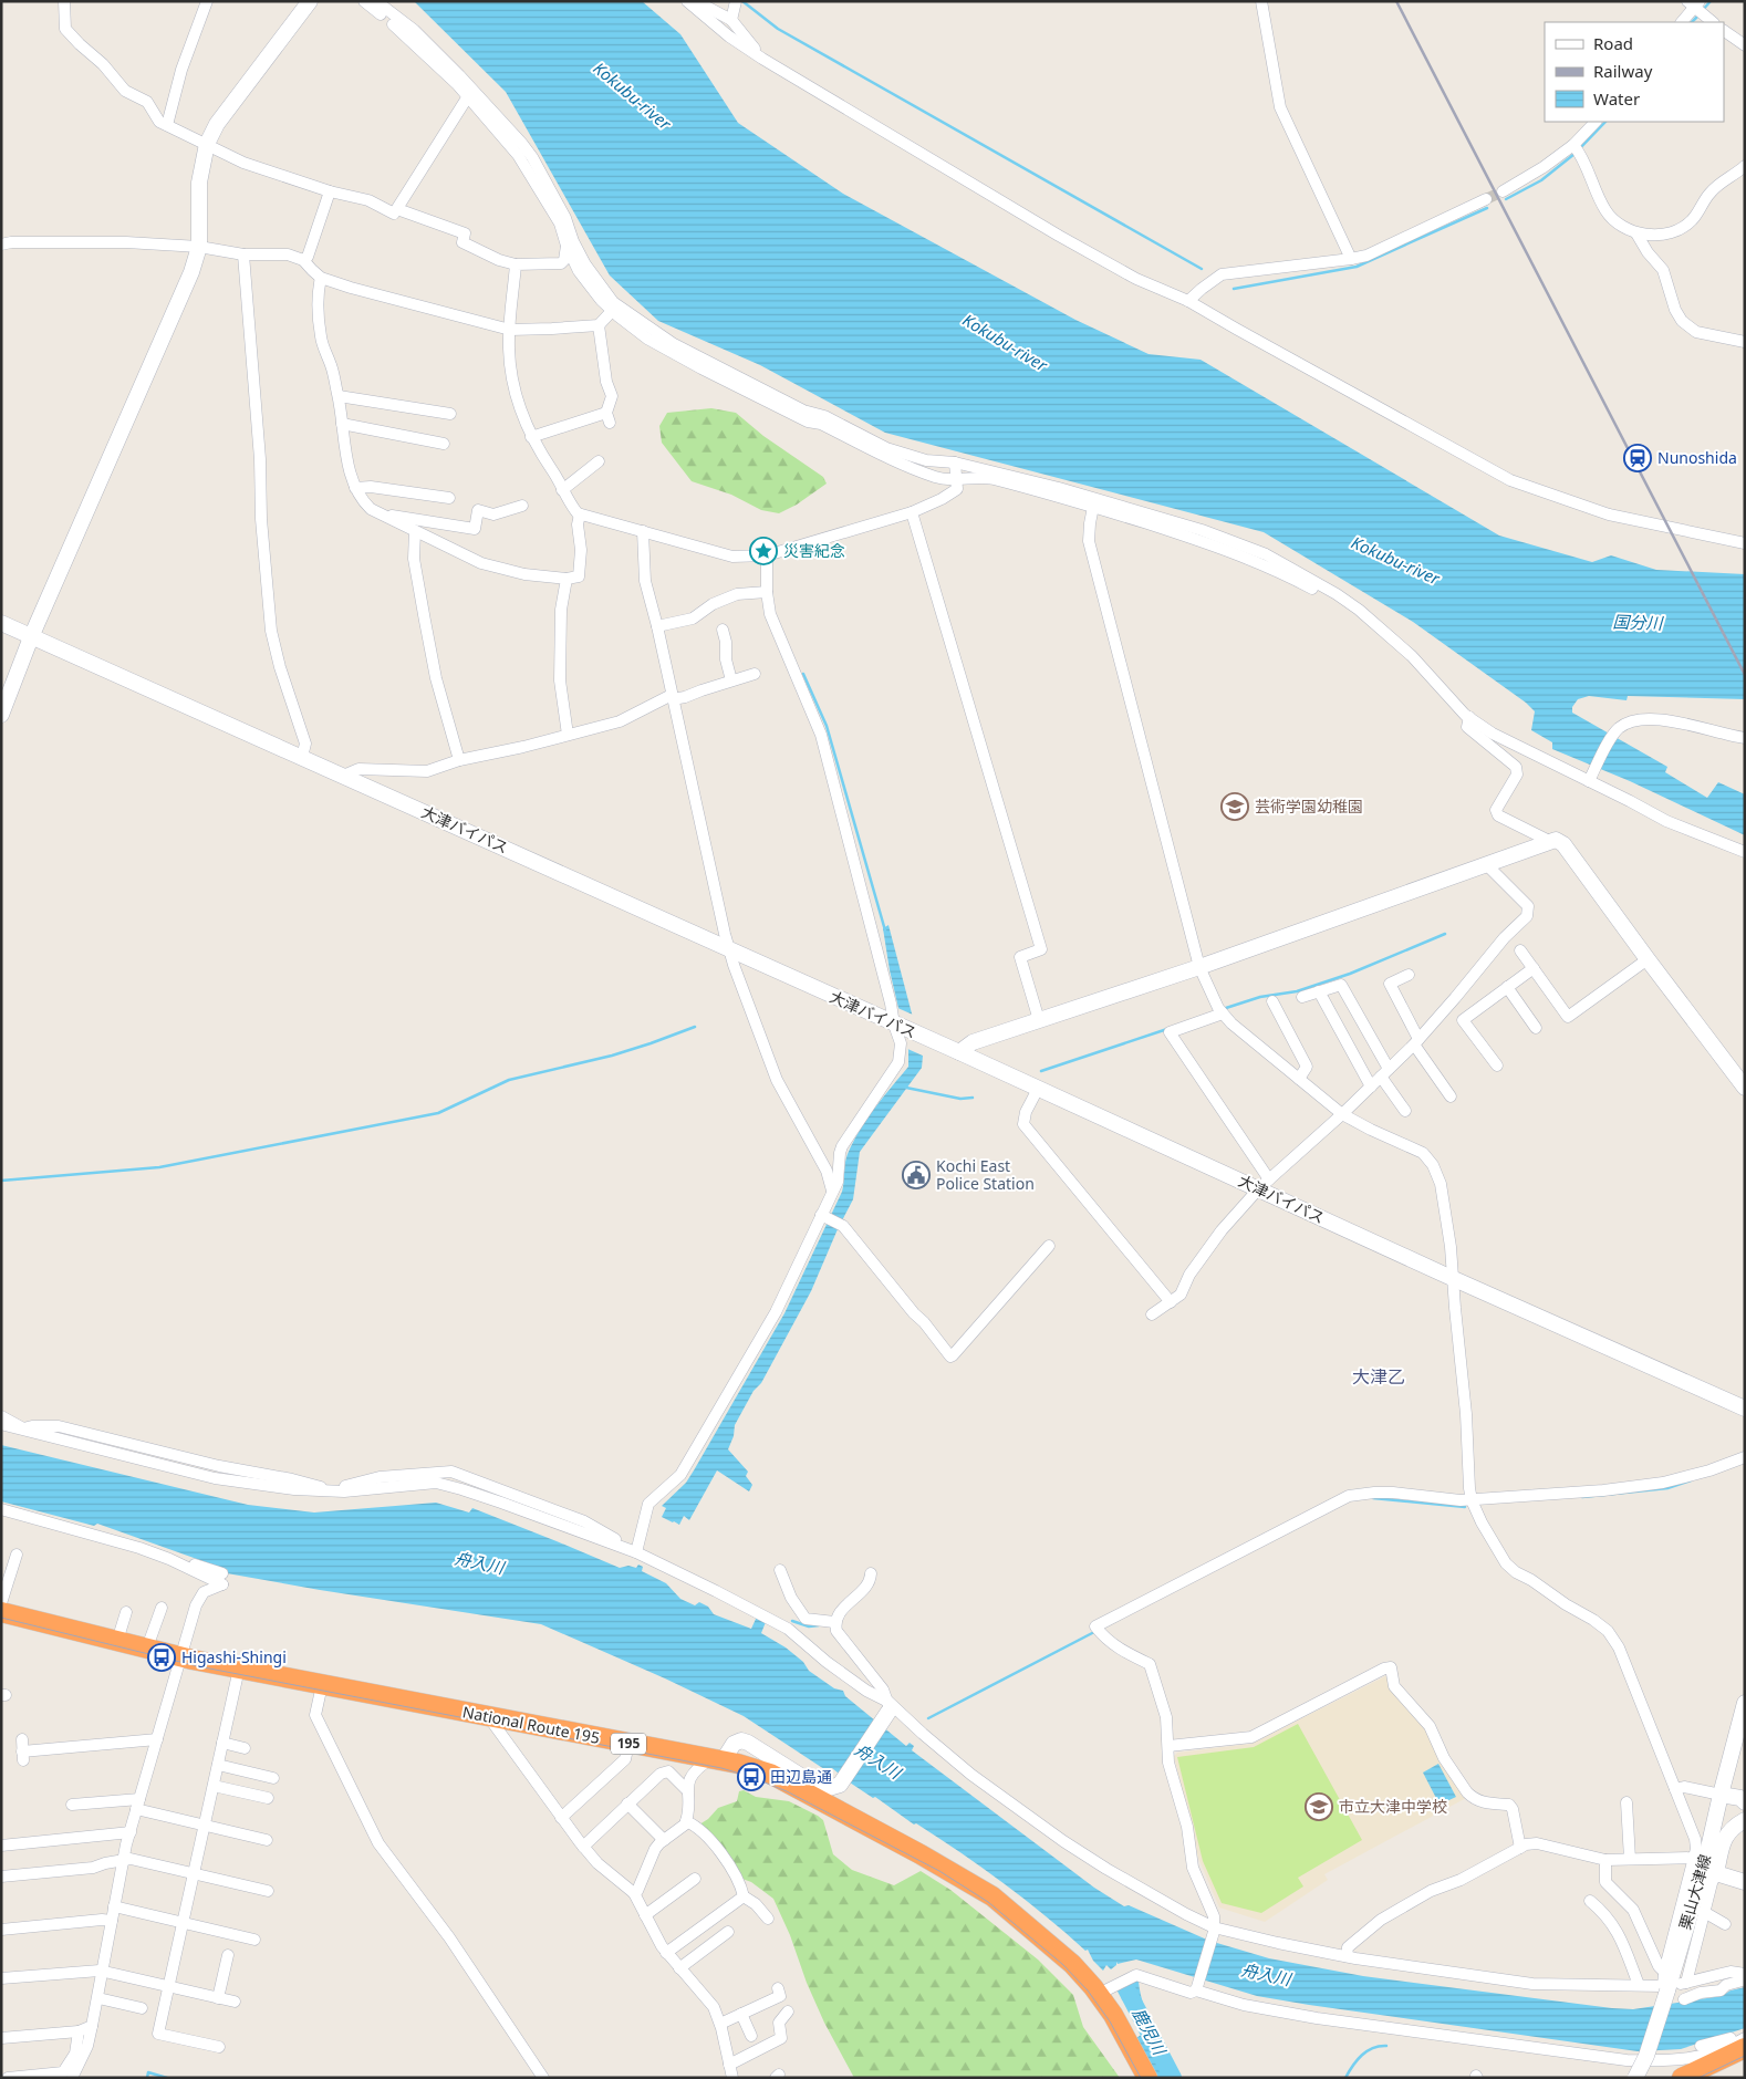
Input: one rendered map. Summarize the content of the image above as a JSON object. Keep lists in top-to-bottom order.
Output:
{
  "streets": {
    "highway": ["National Route 195", "195"],
    "main road": ["大津バイパス", "栗山大津線"]
  },
  "districts": ["大津乙"],
  "water": [
    "Kokubu-river",
    "国分川",
    "舟入川",
    "鹿児川"
  ],
  "places": {
    "station": ["Nunoshida"],
    "place": ["災害紀念"],
    "school or university": ["芸術学園幼稚園", "市立大津中学校"],
    "public building": ["Kochi East Police Station"],
    "bus stop": ["Higashi-Shingi", "田辺島通"]
  },
  "legend": ["Road", "Railway", "Water"]
}
